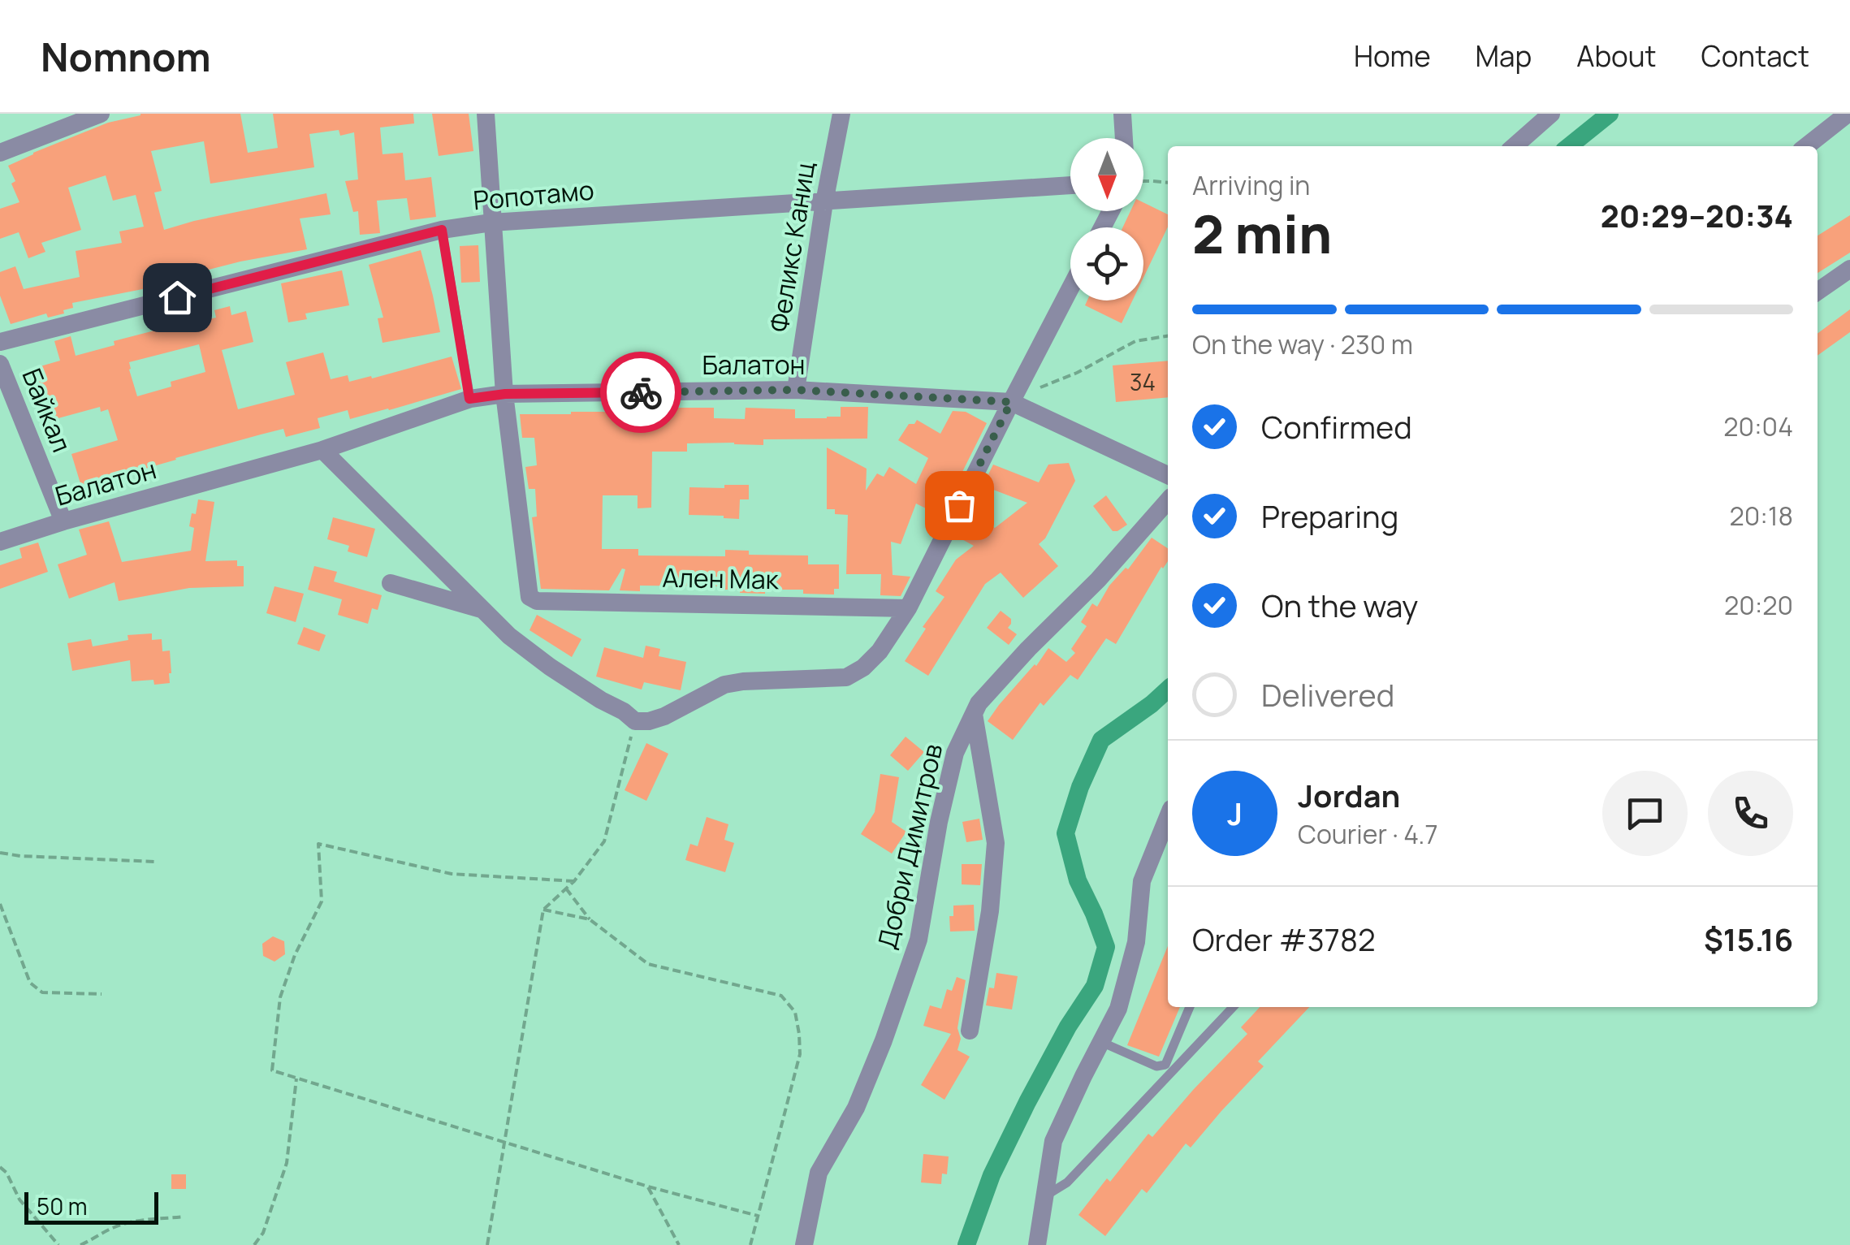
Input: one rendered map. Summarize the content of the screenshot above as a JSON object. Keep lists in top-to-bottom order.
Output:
{
  "streets": {
    "street": [
      "Ропотамо",
      "Феликс Каниц",
      "Балатон",
      "Байкал",
      "Ален Мак",
      "Добри Димитров"
    ]
  },
  "crossings": [
    ["Ропотамо", "Феликс Каниц"],
    ["Феликс Каниц", "Балатон"],
    ["Балатон", "Байкал"],
    ["Балатон", "Ален Мак"]
  ],
  "house_numbers": ["34"],
  "scale_bar": "50 m",
  "north": "bottom",
  "page": {
    "header": "Nomnom",
    "nav": [
      "Home",
      "Map",
      "About",
      "Contact"
    ],
    "heading": ["2 min", "Arriving in", "20:29–20:34"],
    "panel": [
      "Jordan",
      "Courier · 4.7",
      "Order #3782",
      "$15.16"
    ],
    "bar": "On the way · 230 m",
    "list": [
      ["Confirmed", "20:04"],
      ["Preparing", "20:18"],
      ["On the way", "20:20"],
      "Delivered"
    ],
    "round": "J",
    "scale": "50 m"
  }
}
